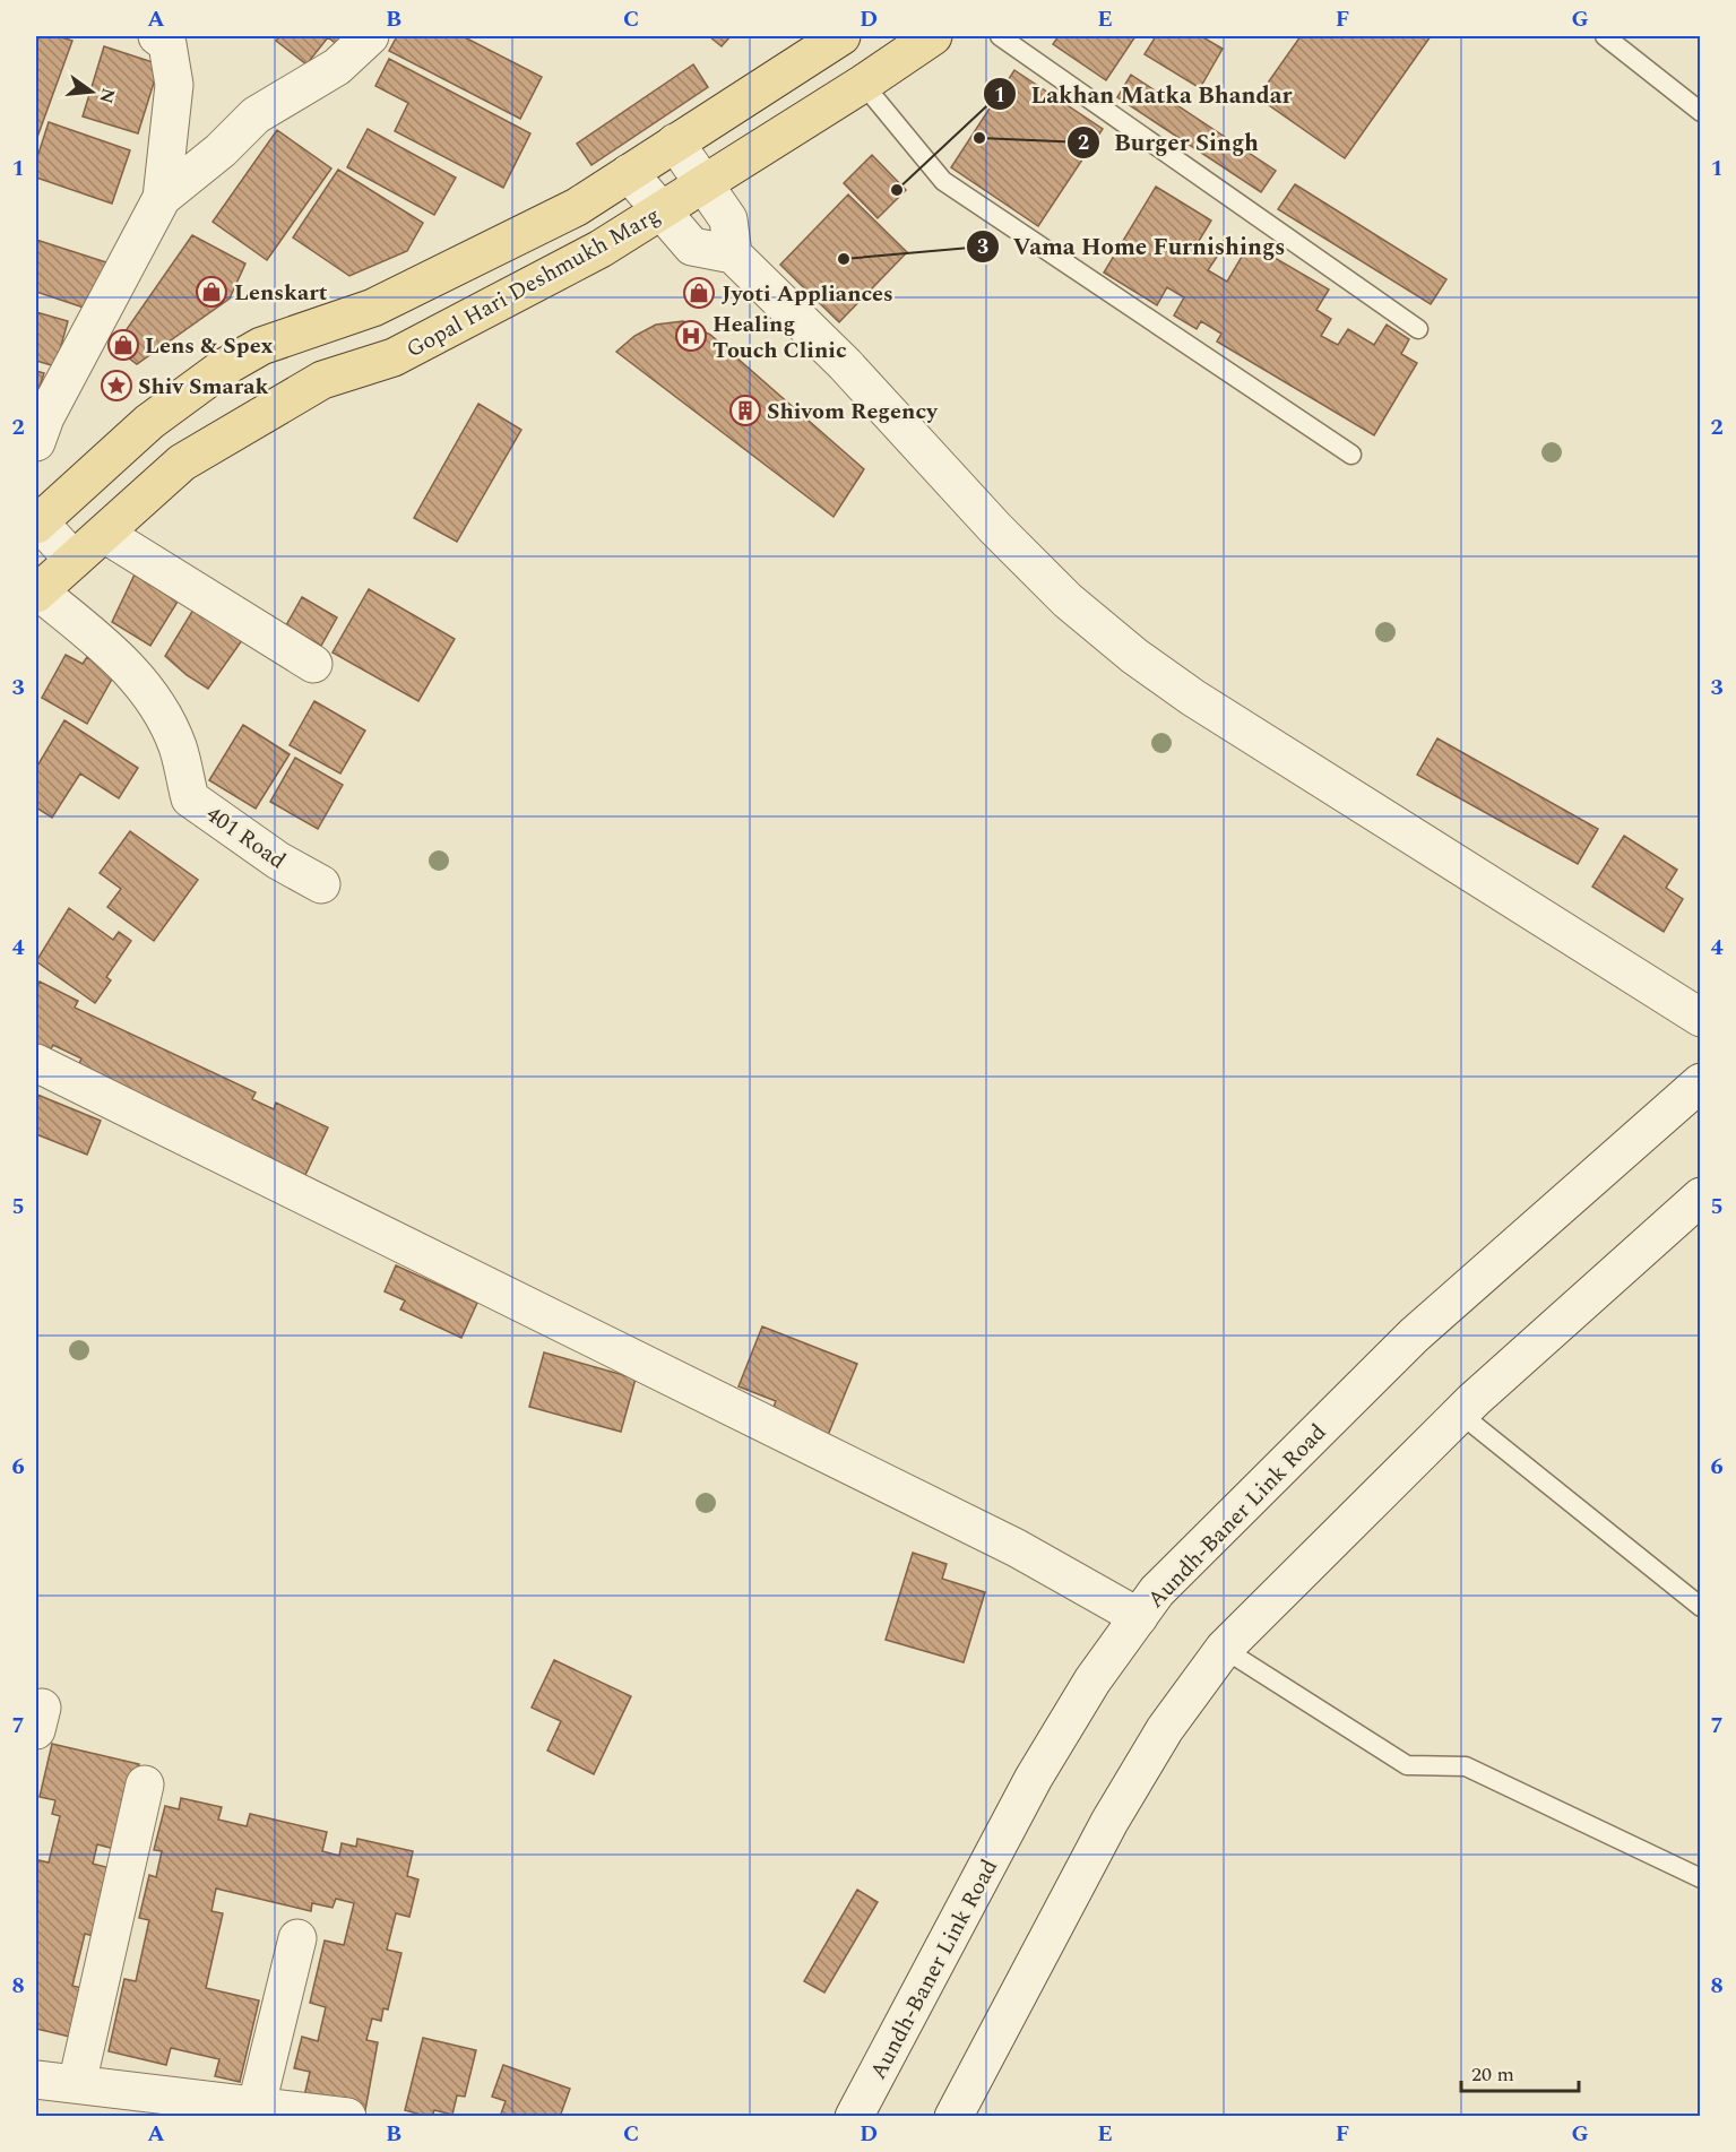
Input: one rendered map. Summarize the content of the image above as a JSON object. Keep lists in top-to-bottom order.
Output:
{
  "streets": {
    "main road": ["Gopal Hari Deshmukh Marg"],
    "street": ["401 Road", "Aundh-Baner Link Road"]
  },
  "crossings": [
    ["Gopal Hari Deshmukh Marg", "401 Road"]
  ],
  "places": {
    "other": ["Burger Singh", "Lakhan Matka Bhandar", "Vama Home Furnishings"],
    "shop": ["Lenskart", "Jyoti Appliances", "Lens & Spex"],
    "hospital": ["Healing Touch Clinic"],
    "place": ["Shiv Smarak"],
    "building": ["Shivom Regency"]
  },
  "scale_bar": "20 m",
  "north": "right",
  "grid": {
    "columns": [
      "A",
      "B",
      "C",
      "D",
      "E",
      "F",
      "G"
    ],
    "rows": [
      "1",
      "2",
      "3",
      "4",
      "5",
      "6",
      "7",
      "8"
    ]
  }
}
